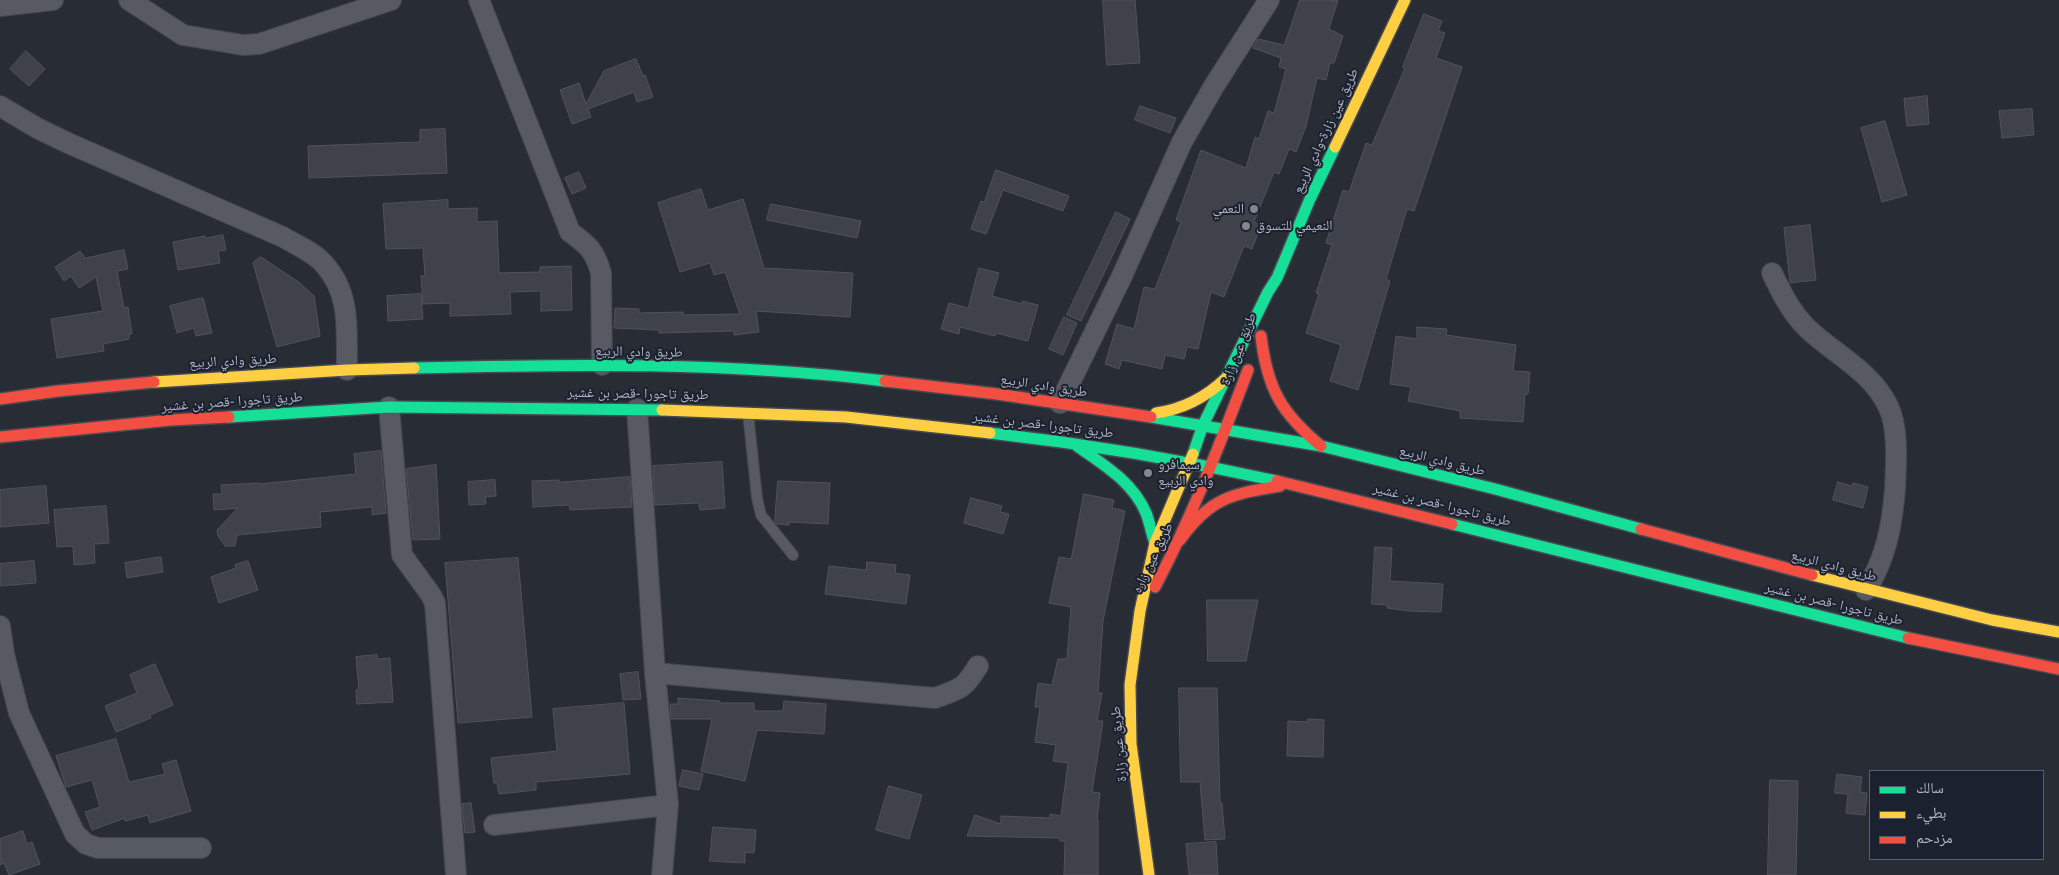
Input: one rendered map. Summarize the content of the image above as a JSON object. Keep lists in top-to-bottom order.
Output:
{
  "streets": {
    "main road": [
      "طريق عين زارة-وادي الربيع",
      "طريق عين زارة",
      "طريق وادي الربيع",
      "طريق تاجورا -قصر بن غشير",
      "طريق عين زاره"
    ]
  },
  "crossings": [
    ["طريق عين زارة-وادي الربيع", "طريق عين زارة"],
    ["طريق عين زارة-وادي الربيع", "طريق عين زاره"],
    ["طريق عين زارة", "طريق وادي الربيع"],
    ["طريق عين زارة", "طريق عين زاره"],
    ["طريق وادي الربيع", "طريق عين زاره"],
    ["طريق تاجورا -قصر بن غشير", "طريق عين زاره"]
  ],
  "places": ["النعمي", "النعيمي للتسوق", "سيمافرو وادي الربيع"],
  "legend": ["سالك", "بطيء", "مزدحم"]
}
